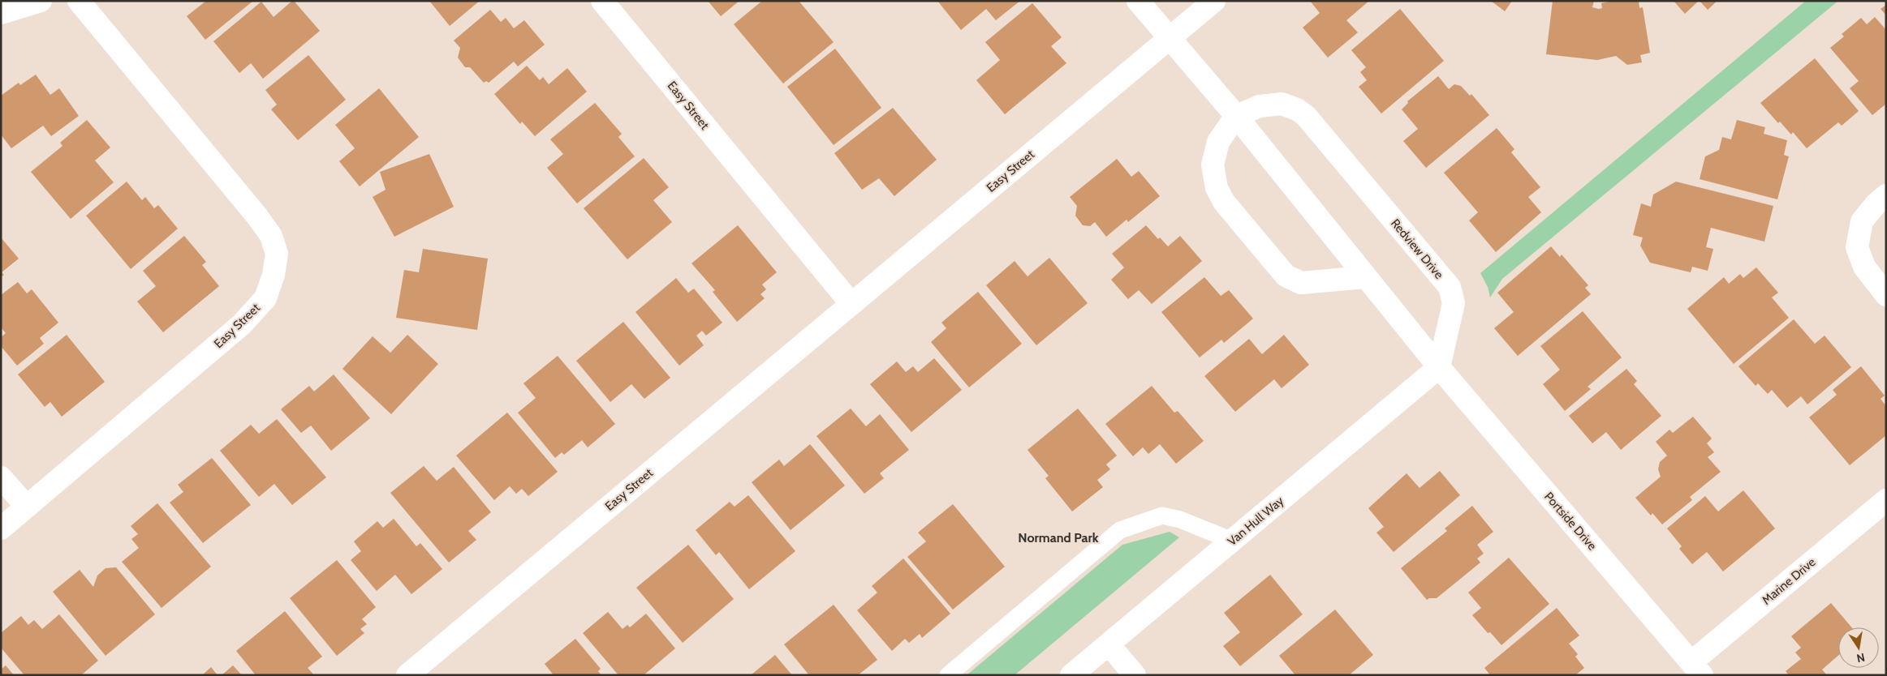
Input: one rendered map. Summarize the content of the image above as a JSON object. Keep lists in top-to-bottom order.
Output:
{
  "streets": {
    "street": [
      "Easy Street",
      "Redview Drive",
      "Van Hull Way",
      "Portside Drive",
      "Marine Drive"
    ]
  },
  "crossings": [
    ["Redview Drive", "Van Hull Way"],
    ["Redview Drive", "Portside Drive"],
    ["Van Hull Way", "Portside Drive"],
    ["Portside Drive", "Marine Drive"]
  ],
  "districts": ["Normand Park"],
  "north": "bottom"
}
